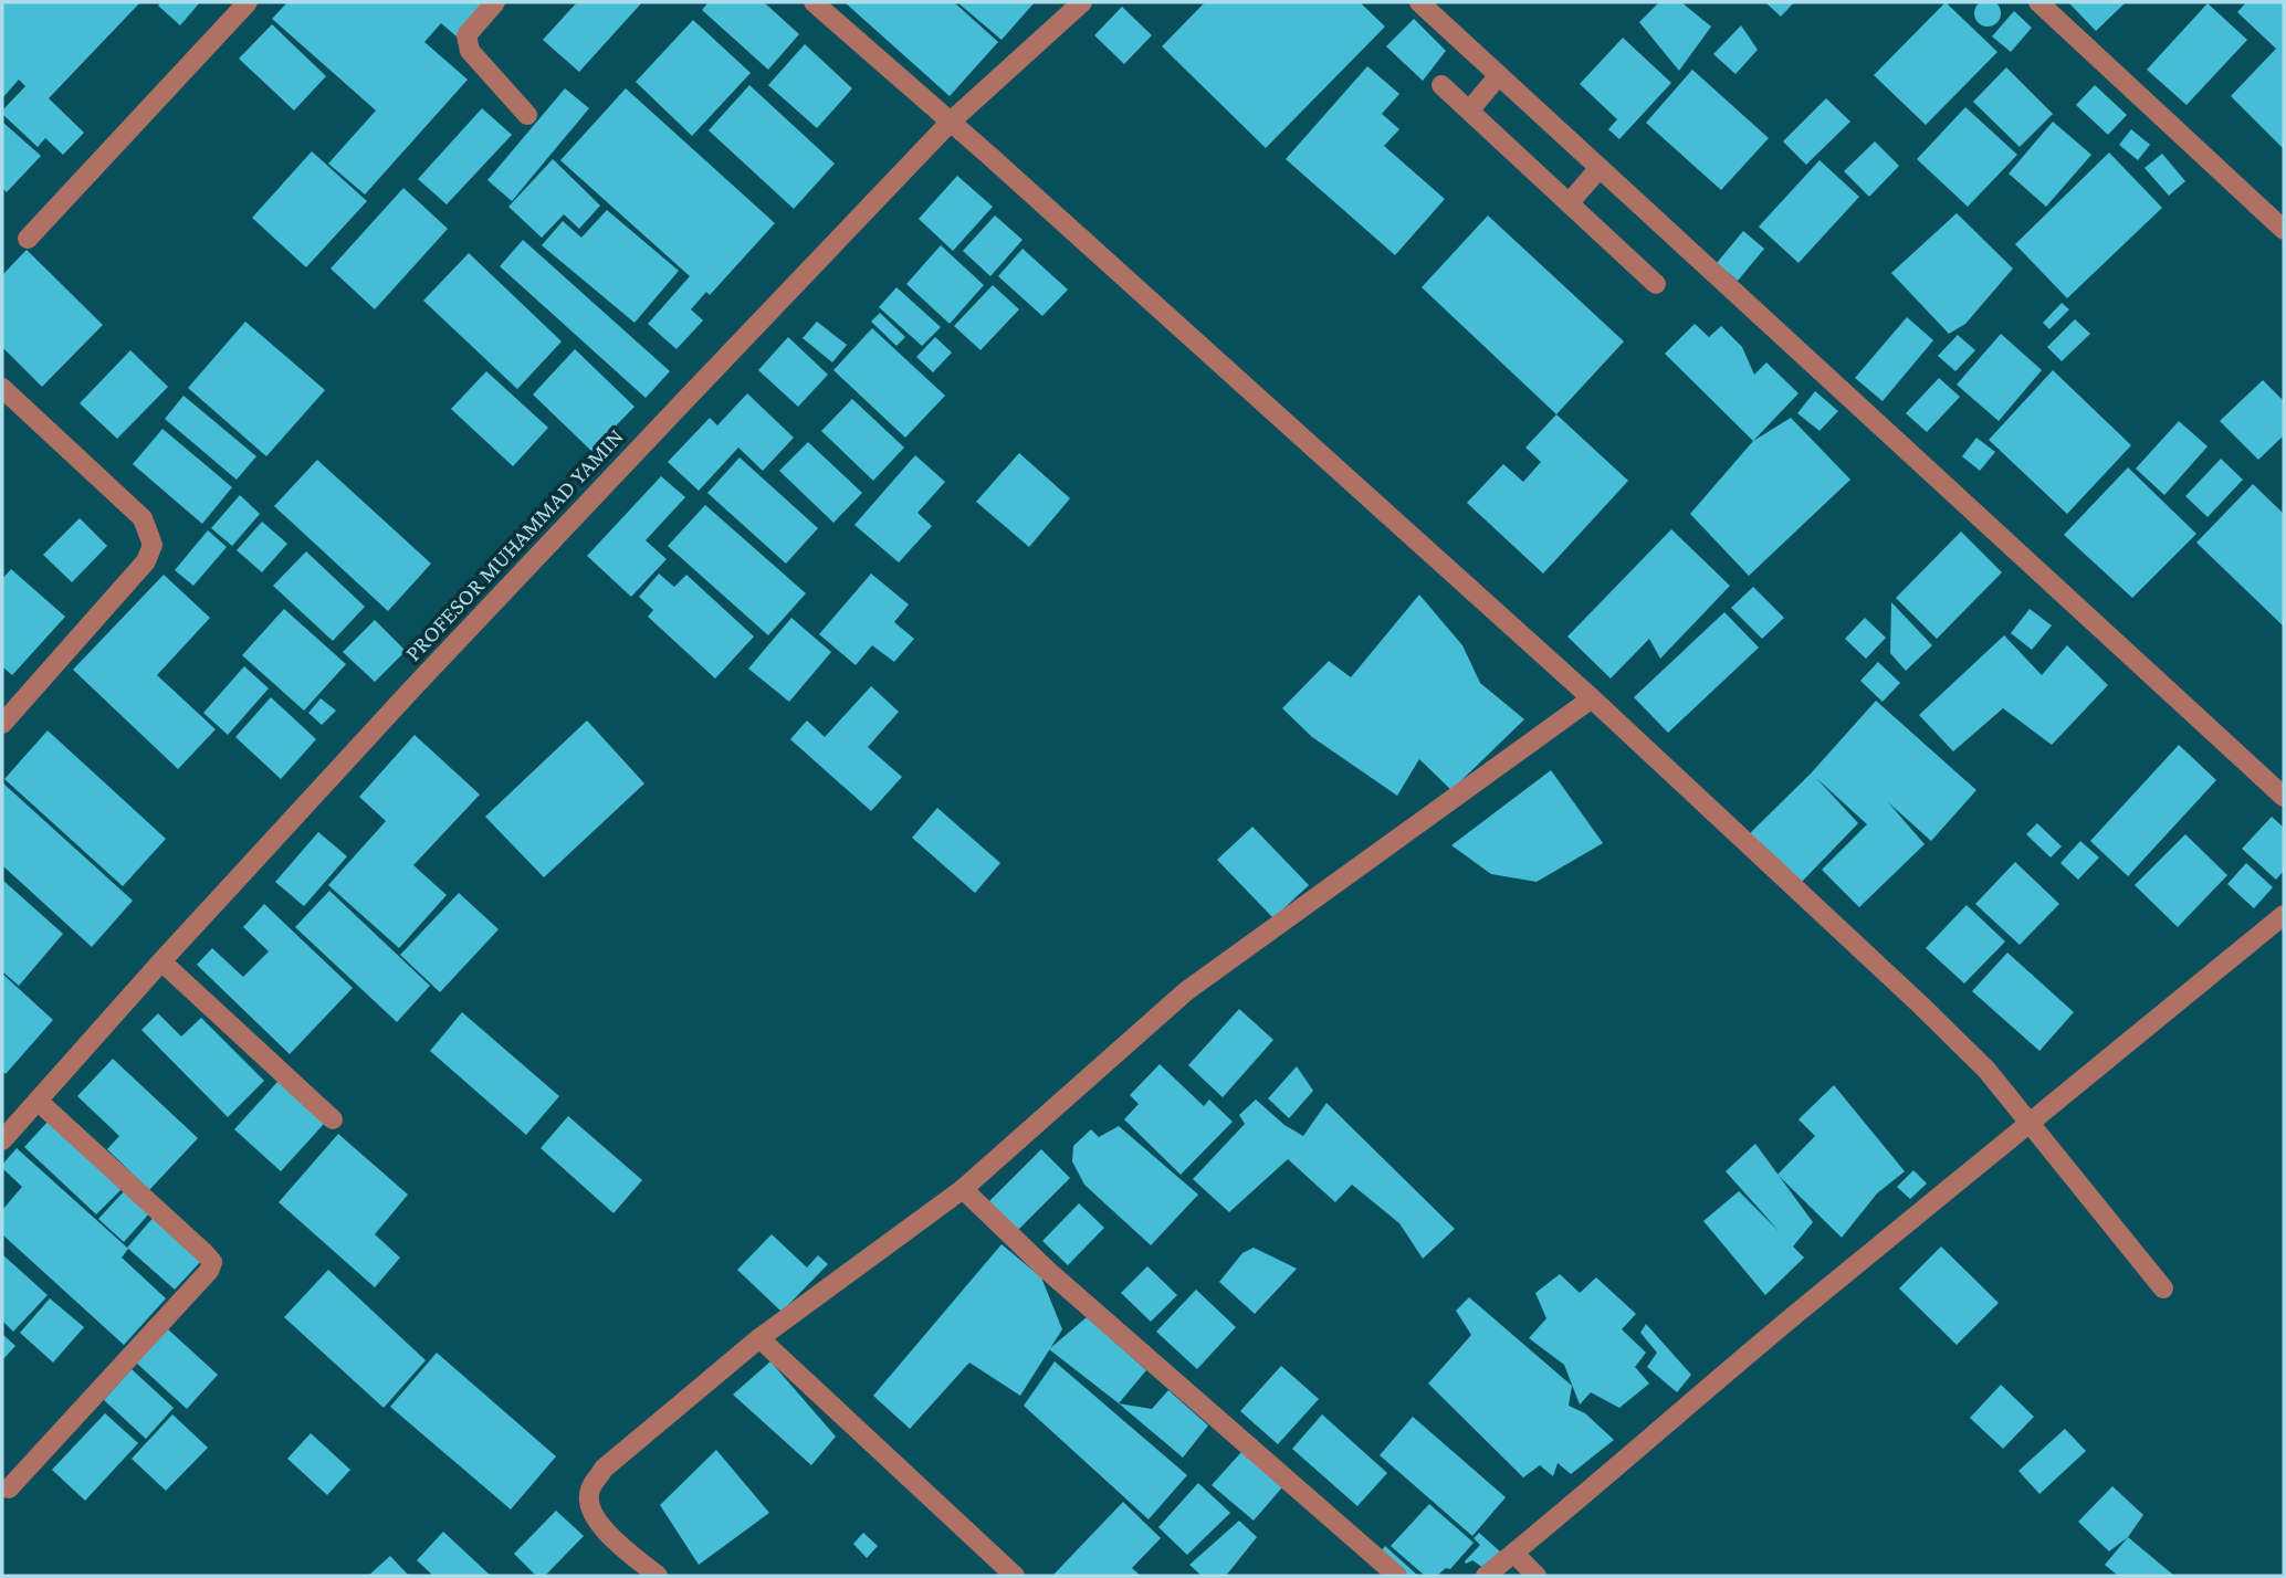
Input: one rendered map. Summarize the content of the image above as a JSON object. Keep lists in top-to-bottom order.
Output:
{
  "streets": {
    "street": ["PROFESOR MUHAMMAD YAMIN"]
  }
}
